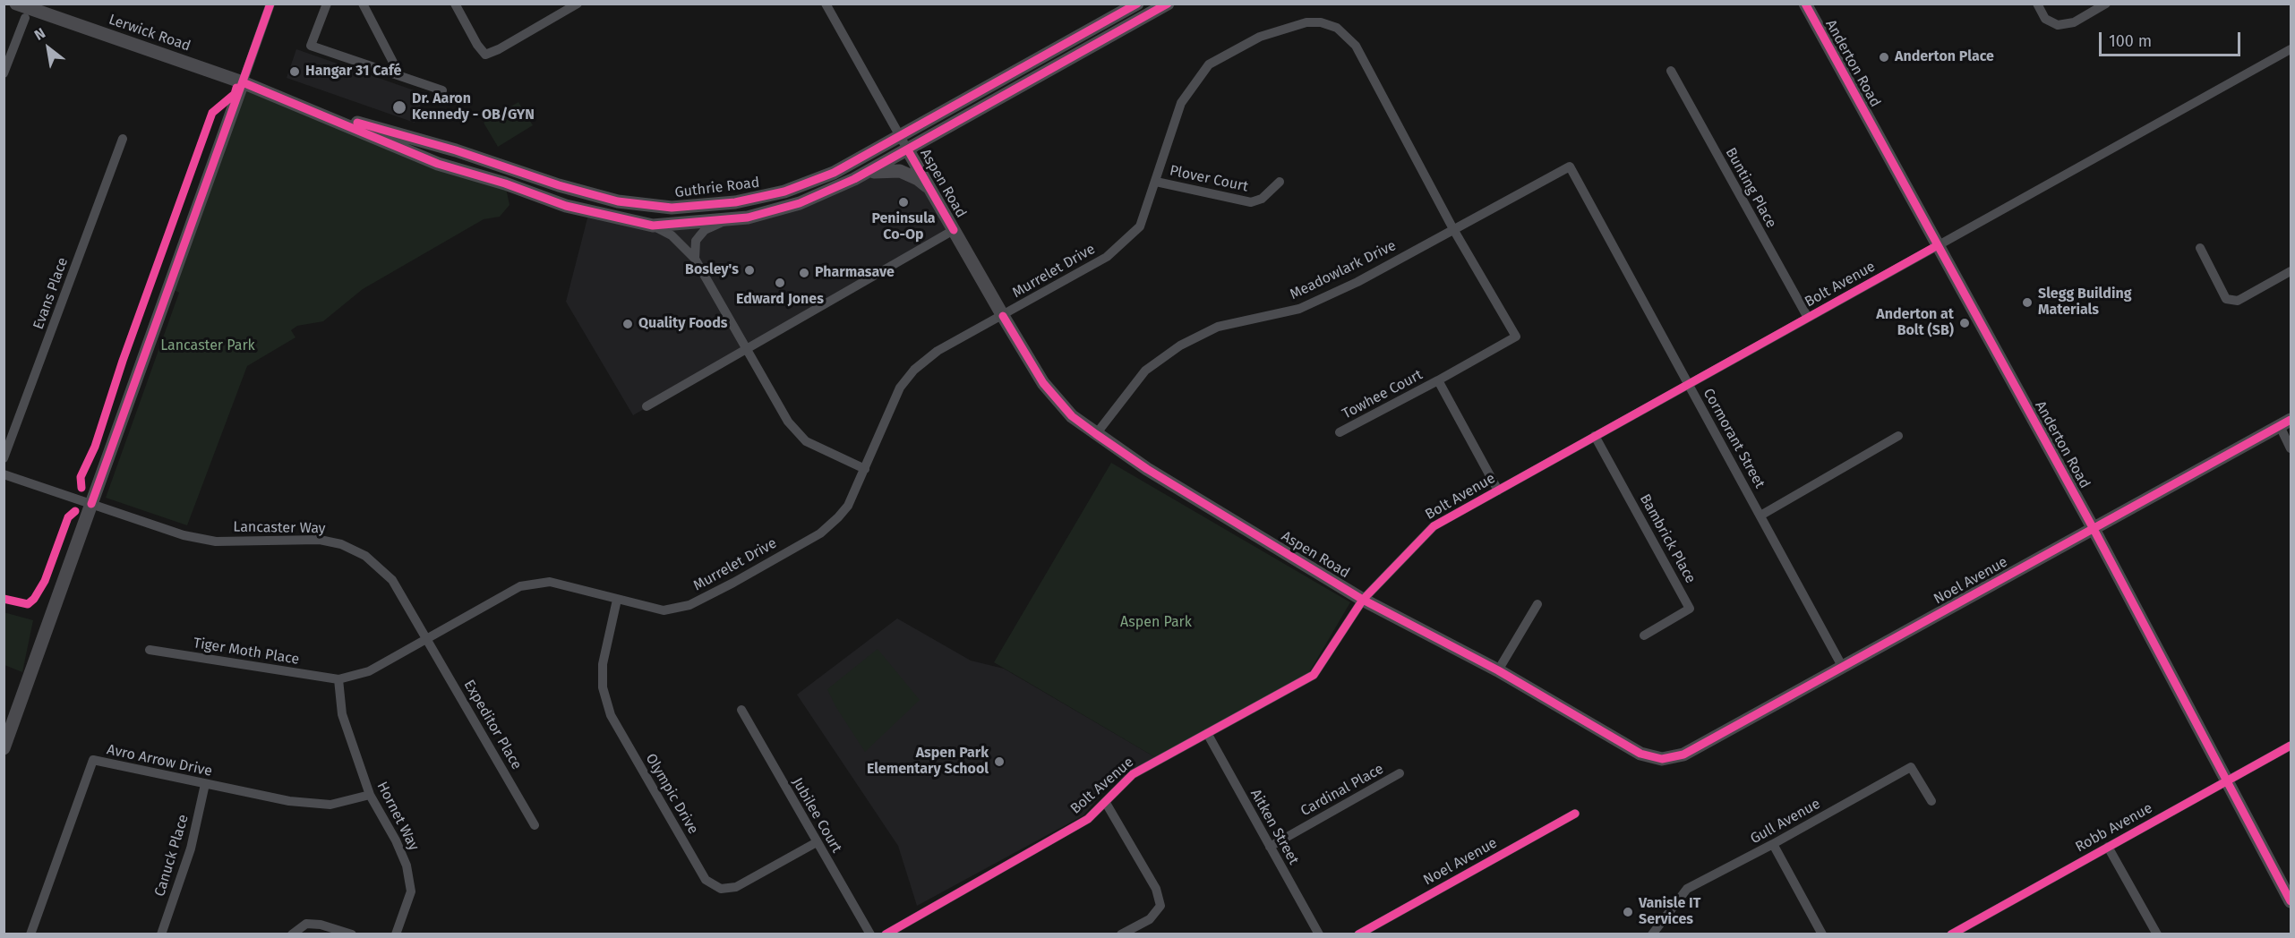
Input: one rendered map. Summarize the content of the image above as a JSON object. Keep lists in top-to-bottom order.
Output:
{
  "streets": {
    "main road": [
      "Lerwick Road",
      "Anderton Road",
      "Aspen Road",
      "Guthrie Road",
      "Noel Avenue"
    ],
    "street": [
      "Plover Court",
      "Bunting Place",
      "Meadowlark Drive",
      "Murrelet Drive",
      "Bolt Avenue",
      "Evans Place",
      "Towhee Court",
      "Cormorant Street",
      "Lancaster Way",
      "Bambrick Place",
      "Tiger Moth Place",
      "Expeditor Place",
      "Avro Arrow Drive",
      "Cardinal Place",
      "Olympic Drive",
      "Jubilee Court",
      "Hornet Way",
      "Gull Avenue",
      "Aitken Street",
      "Robb Avenue",
      "Canuck Place"
    ]
  },
  "crossings": [
    ["Lerwick Road", "Guthrie Road"],
    ["Anderton Road", "Bolt Avenue"],
    ["Anderton Road", "Noel Avenue"],
    ["Anderton Road", "Robb Avenue"],
    ["Plover Court", "Murrelet Drive"],
    ["Aspen Road", "Guthrie Road"],
    ["Aspen Road", "Meadowlark Drive"],
    ["Aspen Road", "Murrelet Drive"],
    ["Aspen Road", "Bolt Avenue"],
    ["Aspen Road", "Noel Avenue"],
    ["Bunting Place", "Bolt Avenue"],
    ["Meadowlark Drive", "Murrelet Drive"],
    ["Meadowlark Drive", "Cormorant Street"],
    ["Murrelet Drive", "Towhee Court"],
    ["Murrelet Drive", "Lancaster Way"],
    ["Murrelet Drive", "Tiger Moth Place"],
    ["Murrelet Drive", "Expeditor Place"],
    ["Murrelet Drive", "Olympic Drive"],
    ["Murrelet Drive", "Hornet Way"],
    ["Bolt Avenue", "Cormorant Street"],
    ["Bolt Avenue", "Bambrick Place"],
    ["Bolt Avenue", "Aitken Street"],
    ["Cormorant Street", "Noel Avenue"],
    ["Lancaster Way", "Expeditor Place"],
    ["Tiger Moth Place", "Hornet Way"],
    ["Avro Arrow Drive", "Hornet Way"],
    ["Avro Arrow Drive", "Canuck Place"],
    ["Cardinal Place", "Aitken Street"],
    ["Olympic Drive", "Jubilee Court"]
  ],
  "parks": ["Lancaster Park", "Aspen Park"],
  "places": [
    "Anderton Place",
    "Hangar 31 Café",
    "Dr. Aaron Kennedy - OB/GYN",
    "Peninsula Co-Op",
    "Bosley's",
    "Pharmasave",
    "Edward Jones",
    "Slegg Building Materials",
    "Anderton at Bolt (SB)",
    "Quality Foods",
    "Aspen Park Elementary School",
    "Vanisle IT Services"
  ],
  "scale_bar": "100 m",
  "north": "top left"
}
